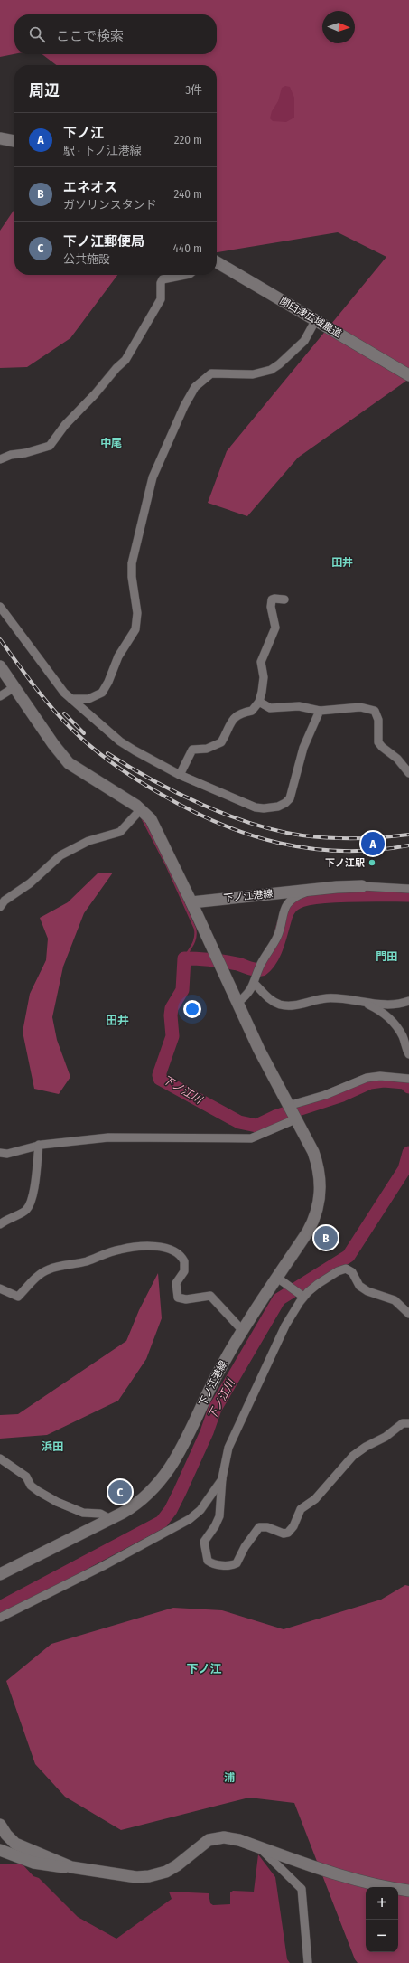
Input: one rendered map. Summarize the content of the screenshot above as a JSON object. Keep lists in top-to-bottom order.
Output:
{
  "streets": {
    "street": ["関臼津広域農道", "下ノ江港線"]
  },
  "districts": [
    "中尾",
    "田井",
    "門田",
    "田井",
    "浜田",
    "下ノ江",
    "浦"
  ],
  "water": ["下ノ江川"],
  "places": ["下ノ江駅"],
  "north": "right",
  "page": {
    "search": "ここで検索",
    "heading": ["周辺", "3件"],
    "list": [
      {
        "mark": "A",
        "name": "下ノ江",
        "note": "駅 · 下ノ江港線",
        "value": "220 m"
      },
      {
        "mark": "B",
        "name": "エネオス",
        "note": "ガソリンスタンド",
        "value": "240 m"
      },
      {
        "mark": "C",
        "name": "下ノ江郵便局",
        "note": "公共施設",
        "value": "440 m"
      }
    ],
    "pins": ["A", "B", "C"],
    "map_buttons": ["+", "−"]
  }
}
